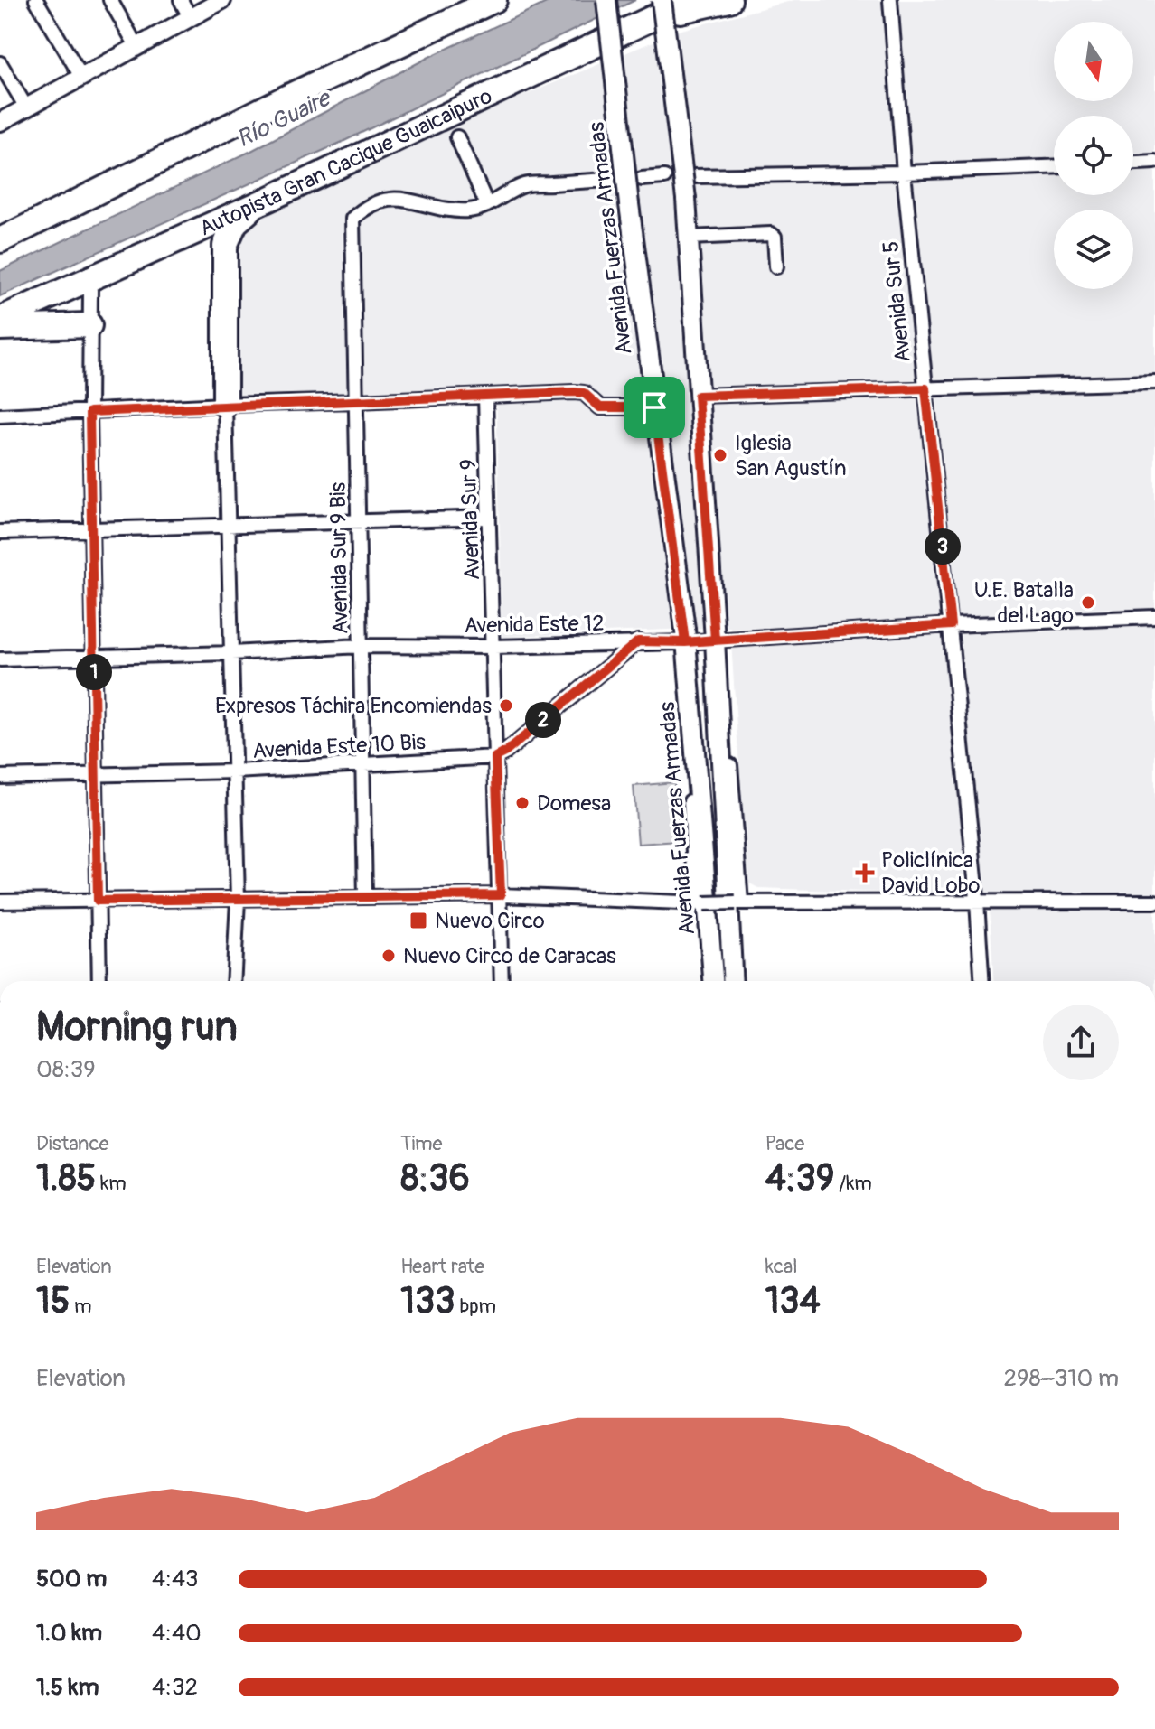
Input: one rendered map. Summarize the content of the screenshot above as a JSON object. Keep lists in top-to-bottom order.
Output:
{
  "streets": {
    "highway": ["Autopista Gran Cacique Guaicaipuro"],
    "main road": ["Avenida Fuerzas Armadas"],
    "street": [
      "Avenida Sur 5",
      "Avenida Sur 9",
      "Avenida Sur 9 Bis",
      "Avenida Este 12",
      "Avenida Este 10 Bis"
    ]
  },
  "crossings": [
    ["Autopista Gran Cacique Guaicaipuro", "Avenida Fuerzas Armadas"],
    ["Avenida Fuerzas Armadas", "Avenida Este 12"],
    ["Avenida Sur 5", "Avenida Este 12"],
    ["Avenida Sur 9", "Avenida Este 12"],
    ["Avenida Sur 9", "Avenida Este 10 Bis"],
    ["Avenida Sur 9 Bis", "Avenida Este 12"],
    ["Avenida Sur 9 Bis", "Avenida Este 10 Bis"]
  ],
  "water": ["Río Guaire"],
  "places": {
    "other": [
      "Iglesia San Agustín",
      "U.E. Batalla del Lago",
      "Expresos Táchira Encomiendas",
      "Domesa",
      "Nuevo Circo de Caracas"
    ],
    "health": ["Policlínica David Lobo"],
    "transit": ["Nuevo Circo"]
  },
  "north": "bottom",
  "page": {
    "pins": ["3", "1", "2"],
    "heading": ["Morning run", "08:39"],
    "stats": [
      ["Distance", "1.85 km"],
      ["Time", "8:36"],
      ["Pace", "4:39 /km"],
      ["Elevation", "15 m"],
      ["Heart rate", "133 bpm"],
      ["kcal", "134"]
    ],
    "chart": ["Elevation", "298–310 m"],
    "list": [
      {
        "name": "500 m",
        "note": "4:43"
      },
      {
        "name": "1.0 km",
        "note": "4:40"
      },
      {
        "name": "1.5 km",
        "note": "4:32"
      }
    ]
  }
}
